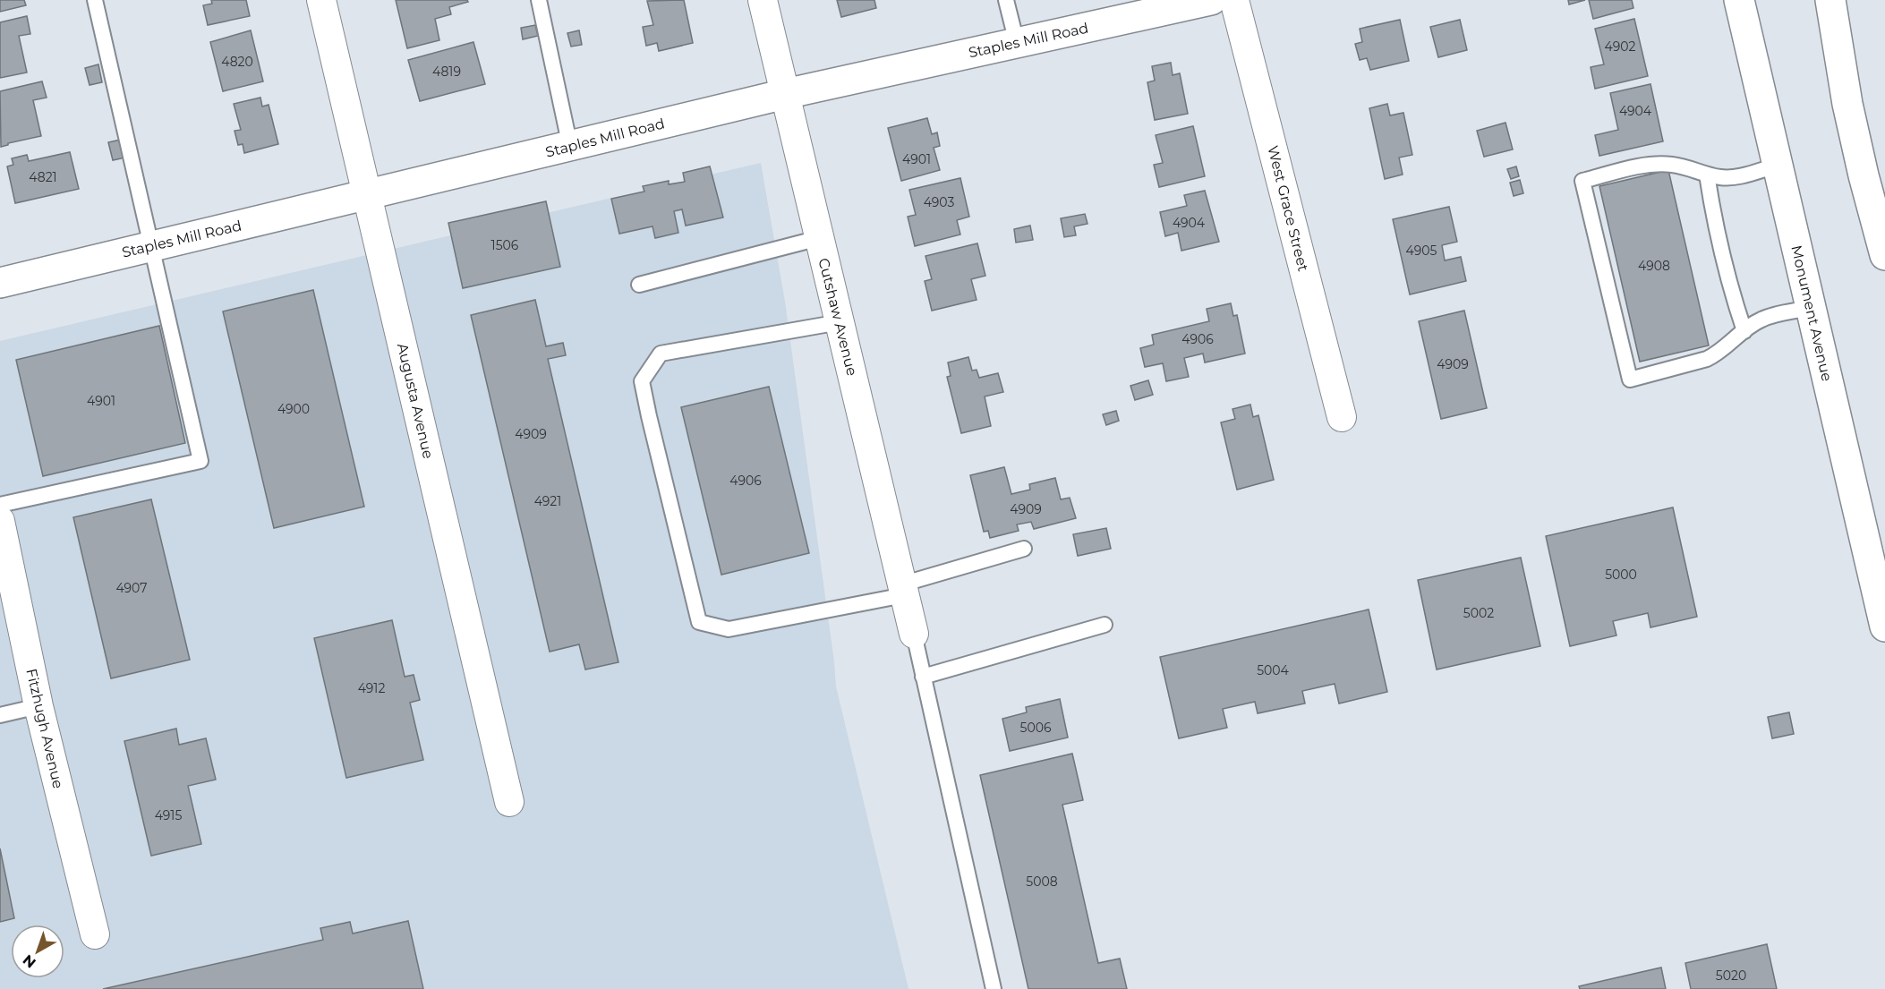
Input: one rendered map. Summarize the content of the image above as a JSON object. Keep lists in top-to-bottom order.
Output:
{
  "streets": {
    "street": [
      "Staples Mill Road",
      "West Grace Street",
      "Monument Avenue",
      "Cutshaw Avenue",
      "Augusta Avenue",
      "Fitzhugh Avenue"
    ]
  },
  "crossings": [
    ["Staples Mill Road", "Cutshaw Avenue"],
    ["Staples Mill Road", "Augusta Avenue"]
  ],
  "house_numbers": [
    "4902",
    "4820",
    "4819",
    "4904",
    "4901",
    "4821",
    "4903",
    "4904",
    "1506",
    "4905",
    "4908",
    "4906",
    "4909",
    "4901",
    "4900",
    "4909",
    "4906",
    "4921",
    "4909",
    "5000",
    "4907",
    "5002",
    "5004",
    "4912",
    "5006",
    "4915",
    "5008",
    "5020"
  ],
  "north": "bottom left"
}
